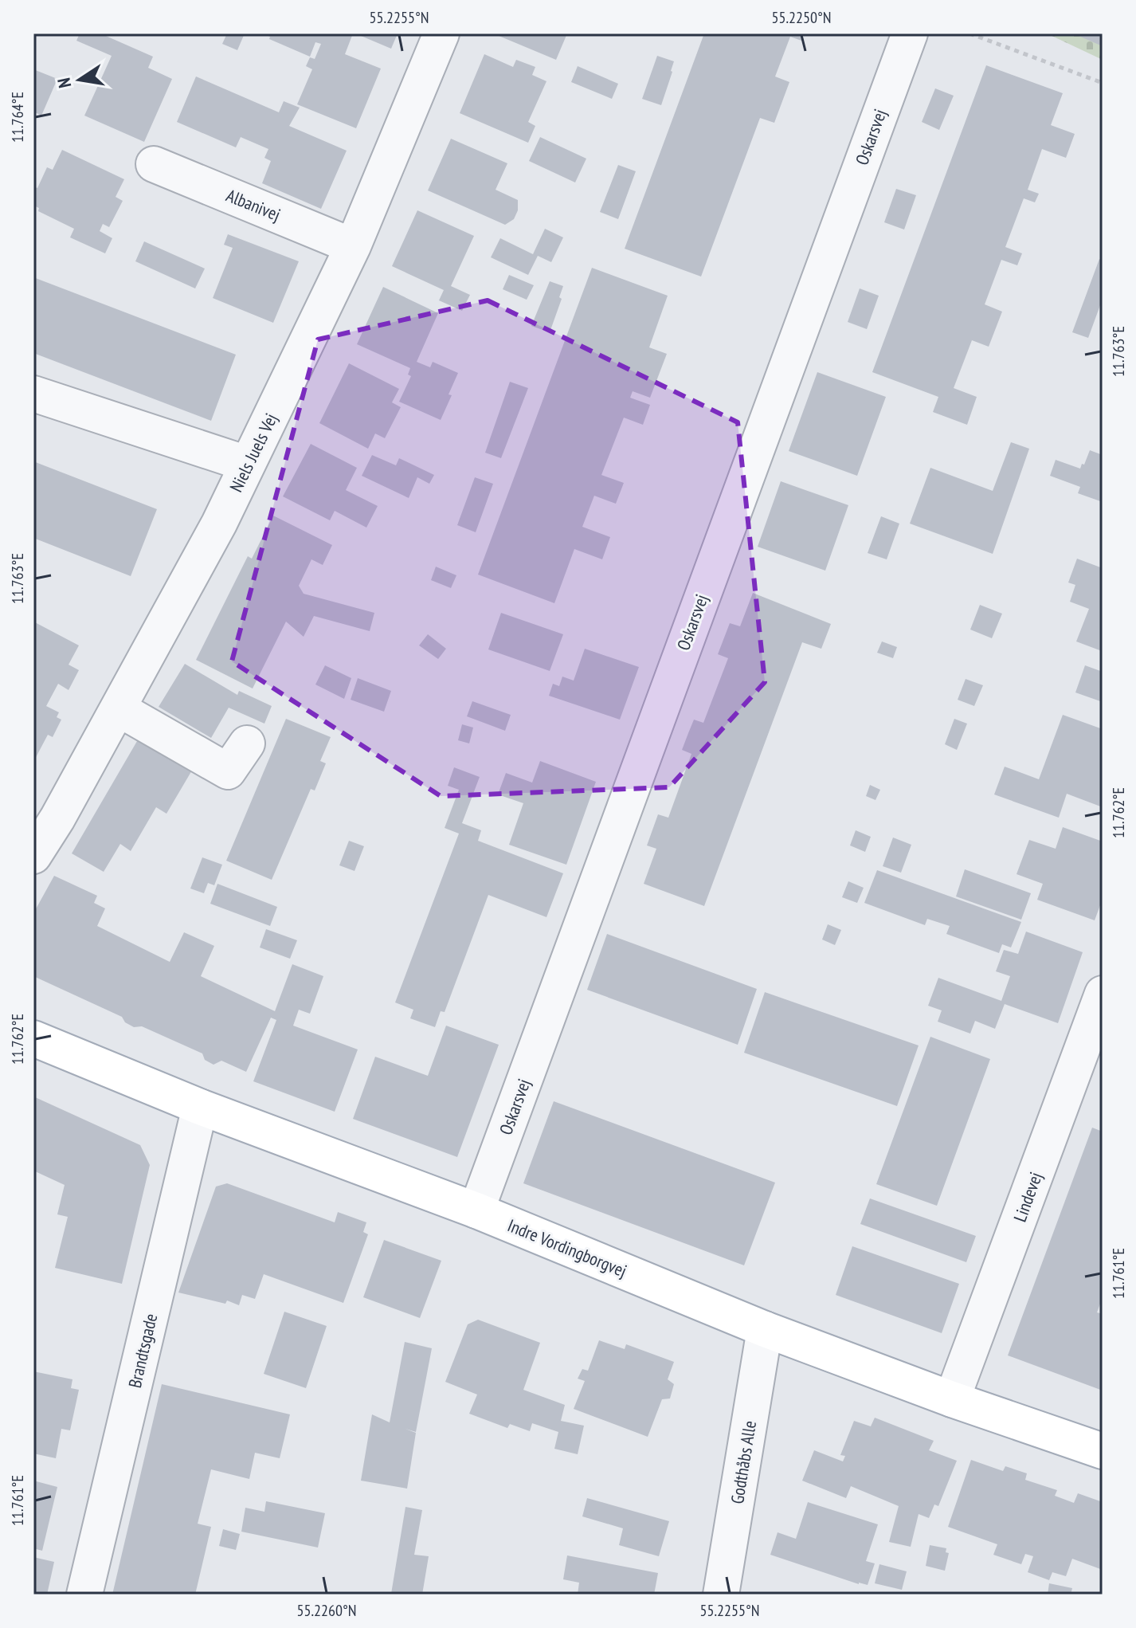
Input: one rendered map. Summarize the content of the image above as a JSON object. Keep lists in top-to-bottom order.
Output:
{
  "streets": {
    "main road": ["Indre Vordingborgvej"],
    "street": [
      "Oskarsvej",
      "Albanivej",
      "Niels Juels Vej",
      "Lindevej",
      "Brandtsgade",
      "Godthåbs Alle"
    ]
  },
  "crossings": [
    ["Oskarsvej", "Indre Vordingborgvej"],
    ["Albanivej", "Niels Juels Vej"],
    ["Lindevej", "Indre Vordingborgvej"],
    ["Indre Vordingborgvej", "Brandtsgade"],
    ["Indre Vordingborgvej", "Godthåbs Alle"]
  ],
  "north": "left",
  "coordinates": [
    "55.2255°N",
    "55.2250°N",
    "11.764°E",
    "11.763°E",
    "11.762°E",
    "11.761°E",
    "55.2260°N"
  ]
}
